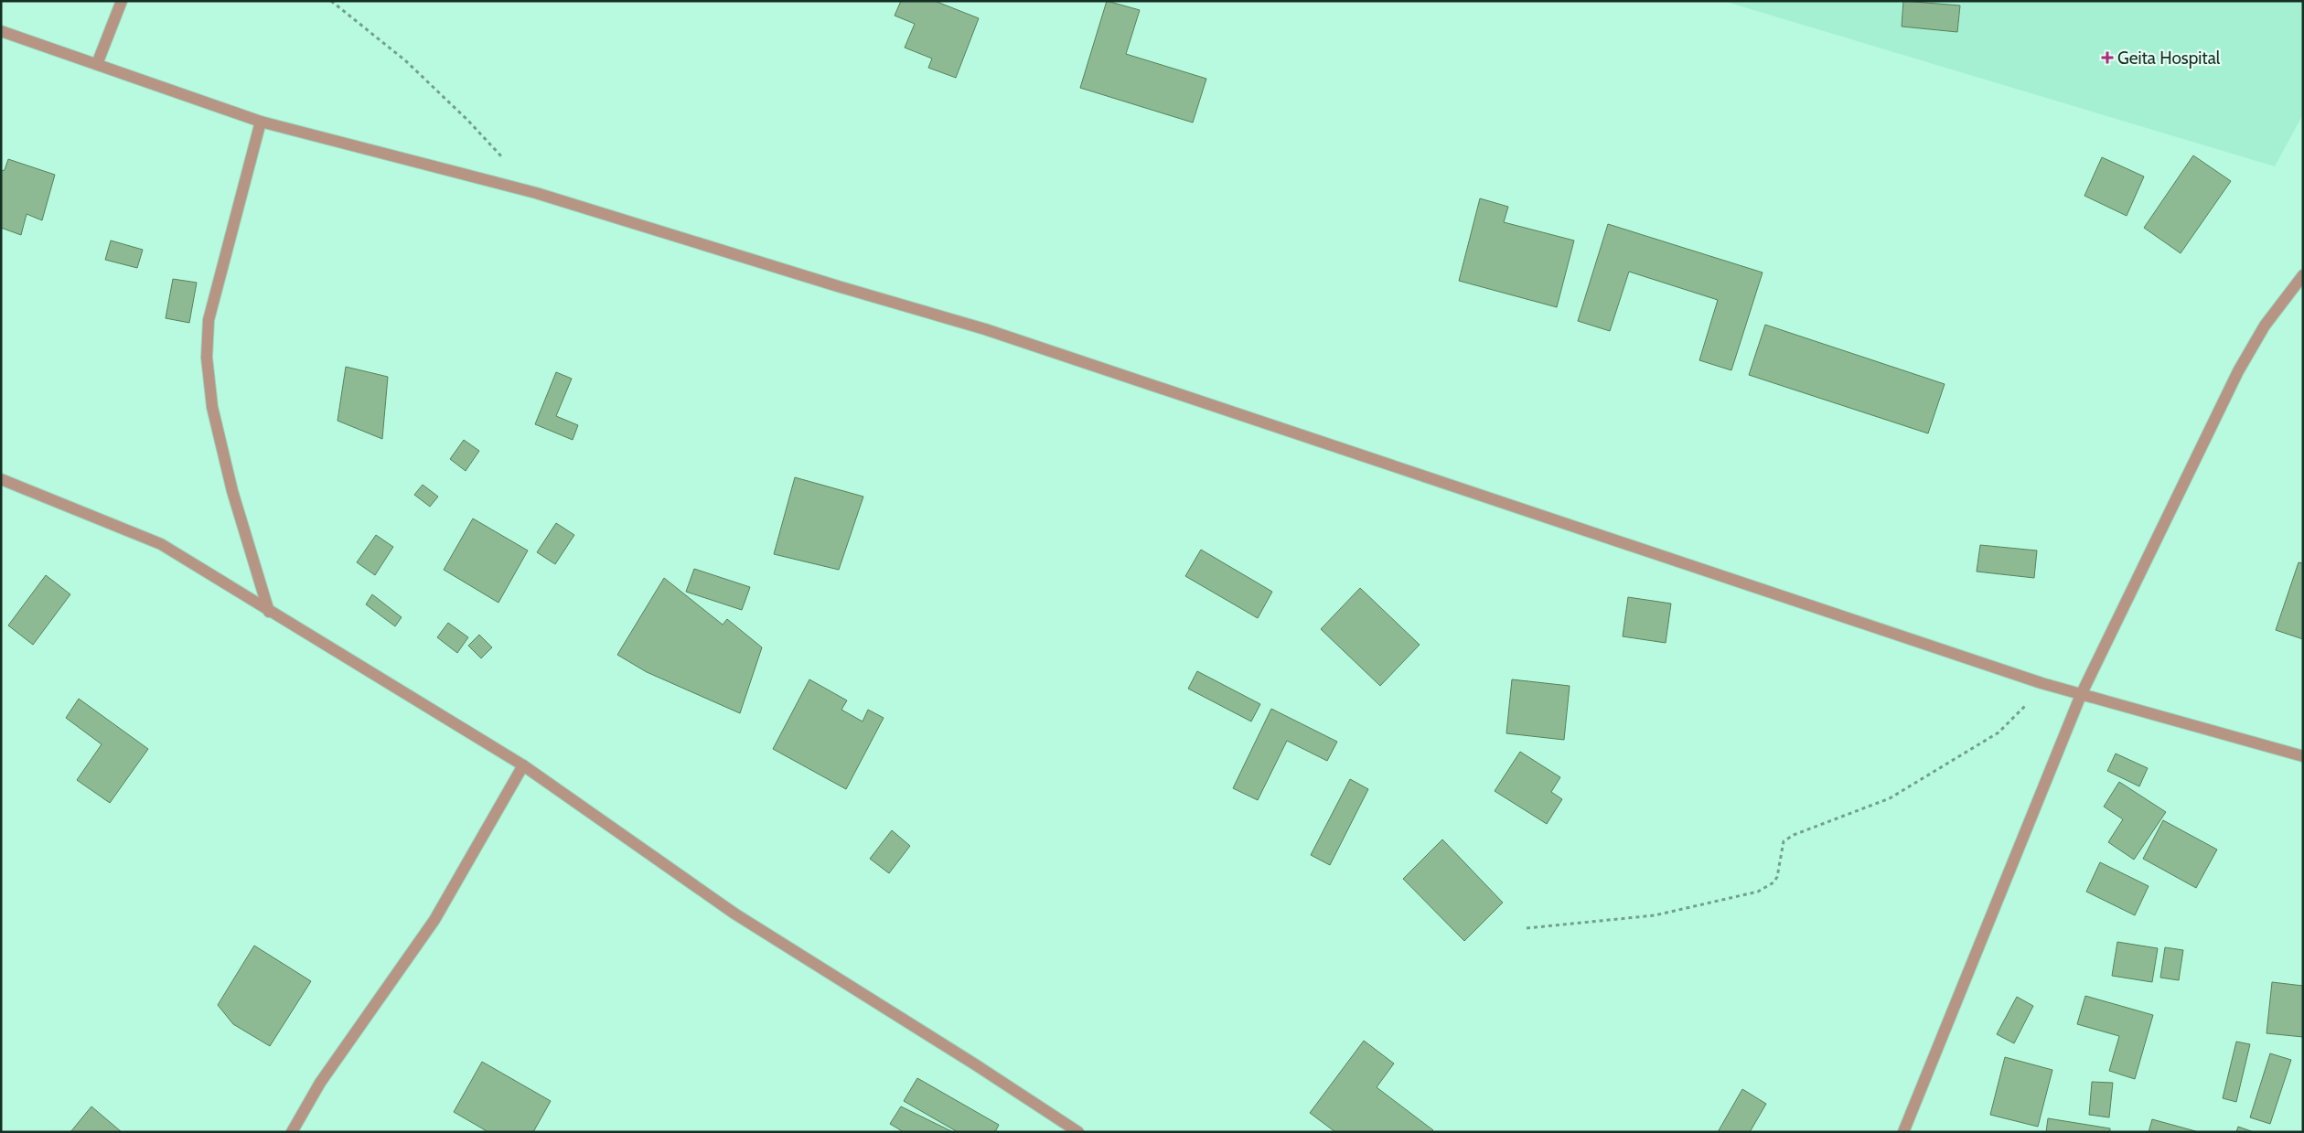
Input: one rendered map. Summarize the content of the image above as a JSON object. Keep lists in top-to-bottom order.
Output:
{
  "places": {
    "health": ["Geita Hospital"]
  }
}
